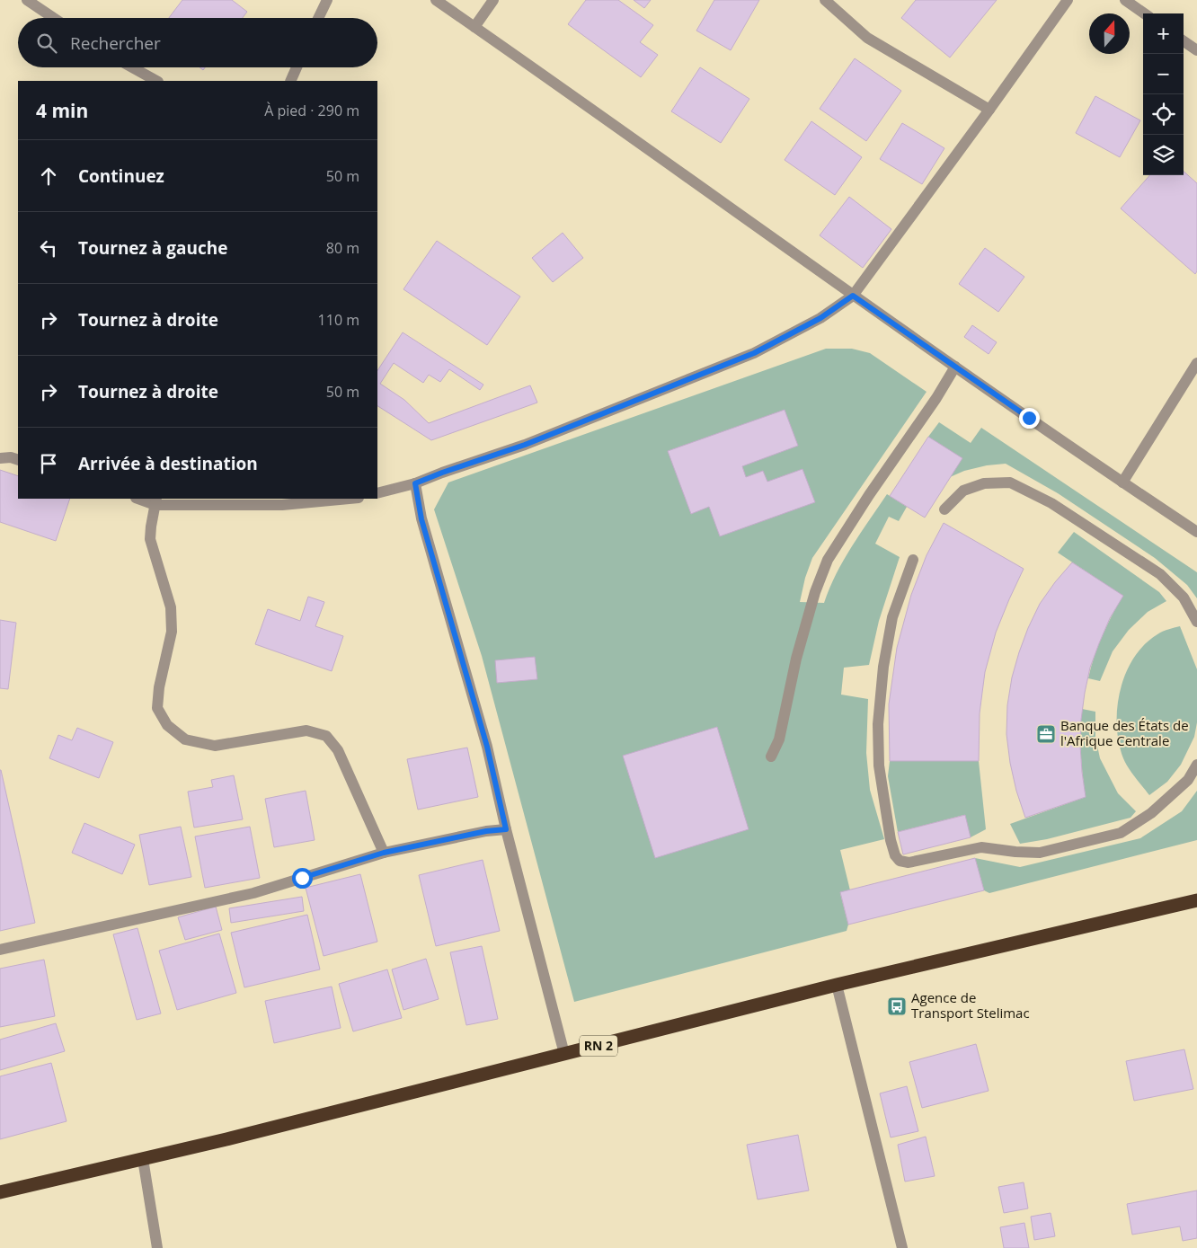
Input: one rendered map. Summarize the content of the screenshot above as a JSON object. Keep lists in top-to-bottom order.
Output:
{
  "streets": {
    "highway": ["RN 2"]
  },
  "places": {
    "office": ["Banque des États de l'Afrique Centrale"],
    "bus stop": ["Agence de Transport Stelimac"]
  },
  "north": "top",
  "page": {
    "map_buttons": ["+", "−"],
    "search": "Rechercher",
    "heading": ["4 min", "À pied · 290 m"],
    "list": [
      ["Continuez", "50 m"],
      ["Tournez à gauche", "80 m"],
      ["Tournez à droite", "110 m"],
      ["Tournez à droite", "50 m"],
      "Arrivée à destination"
    ]
  }
}
